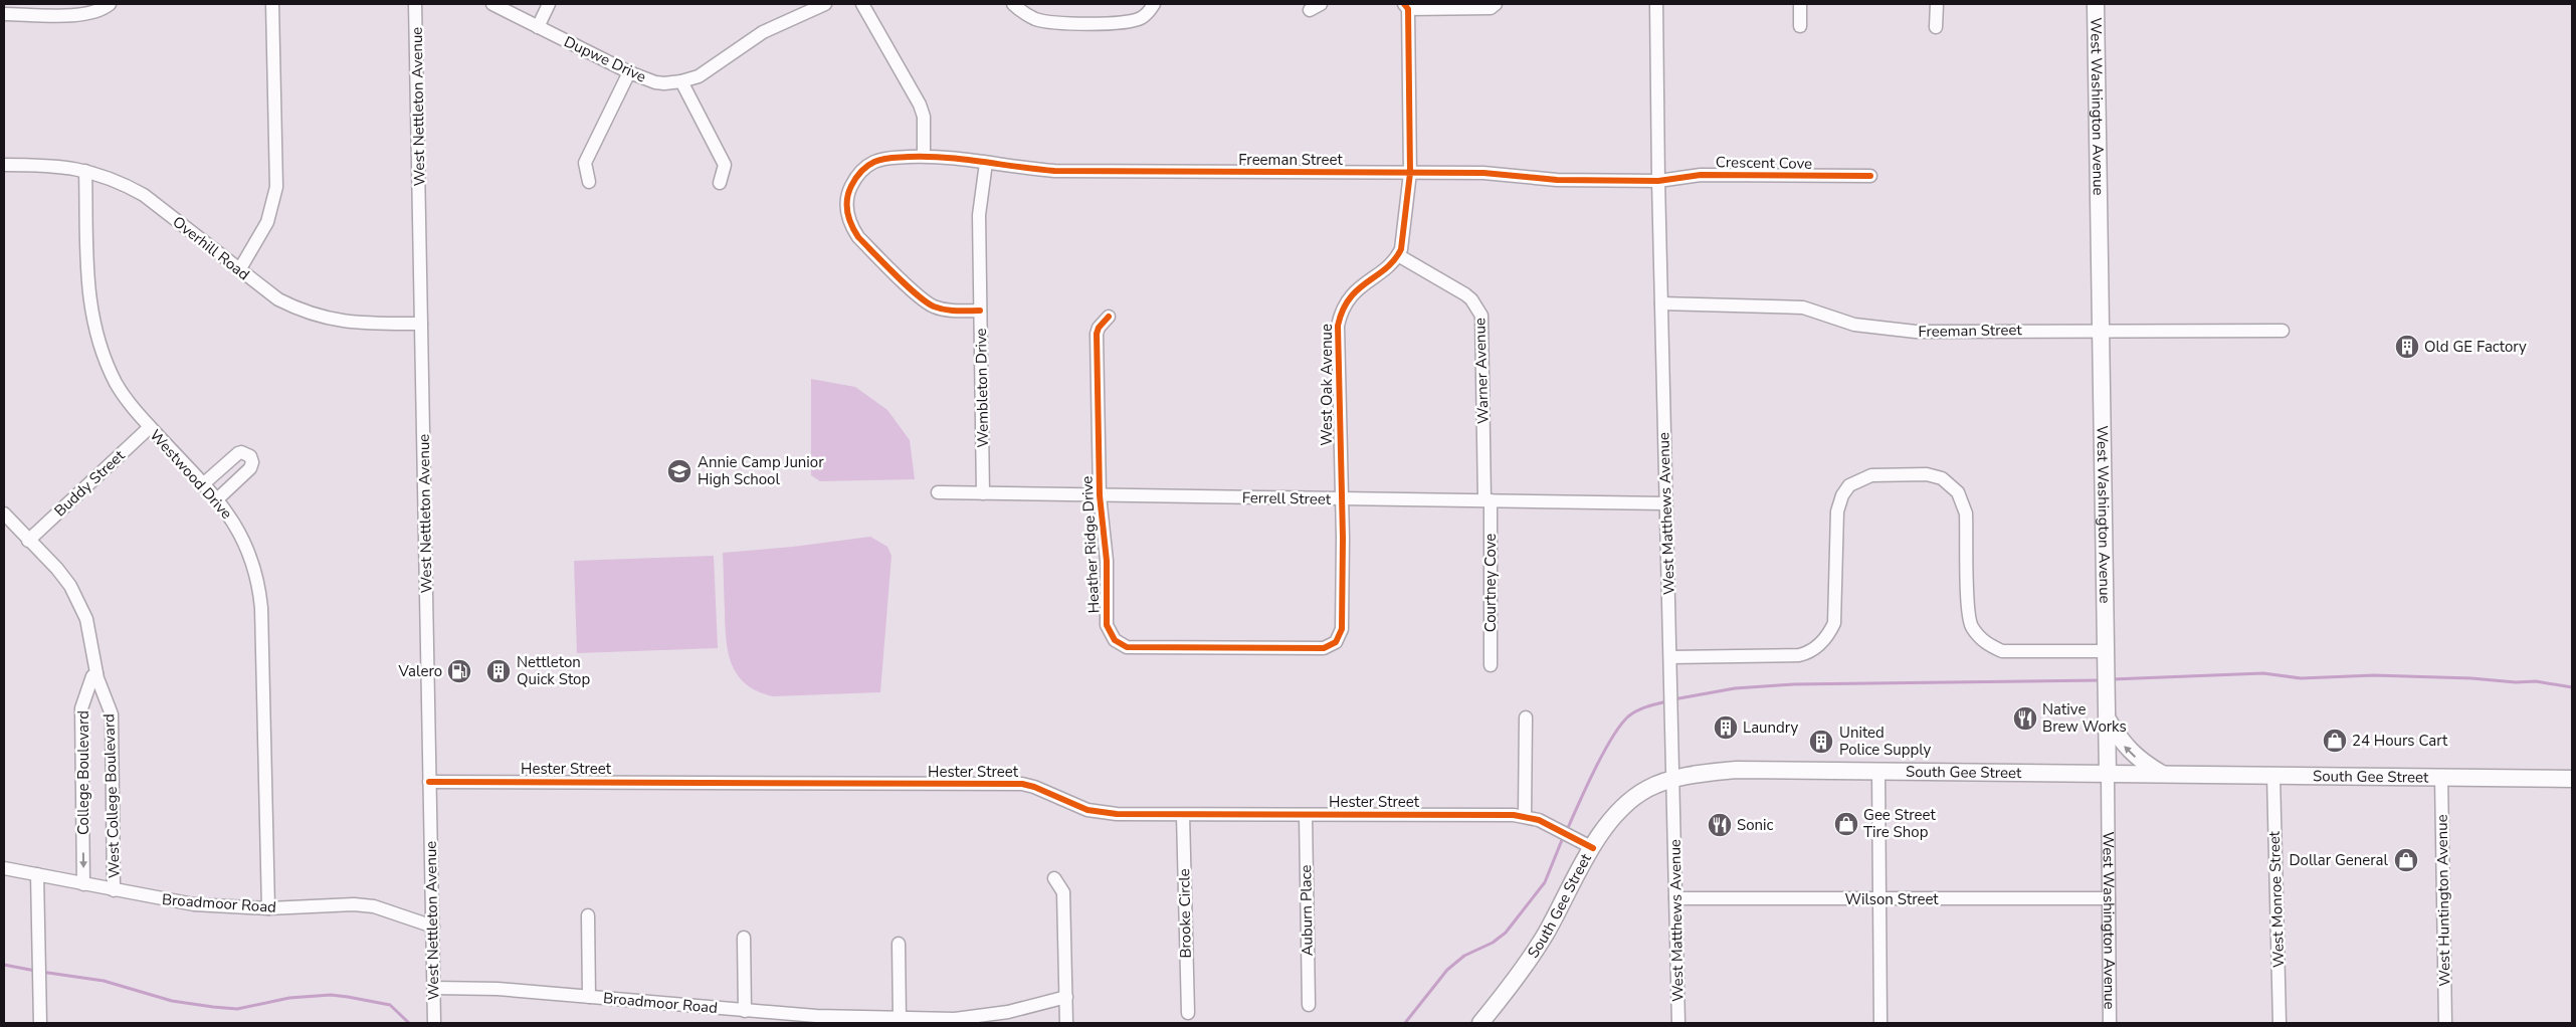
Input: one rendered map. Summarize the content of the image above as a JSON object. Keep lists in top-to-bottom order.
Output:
{
  "streets": {
    "main road": ["West Washington Avenue", "South Gee Street"],
    "street": [
      "Dupwe Drive",
      "West Nettleton Avenue",
      "Freeman Street",
      "Crescent Cove",
      "Overhill Road",
      "Warner Avenue",
      "West Oak Avenue",
      "Wembleton Drive",
      "Westwood Drive",
      "Buddy Street",
      "Ferrell Street",
      "West Matthews Avenue",
      "Heather Ridge Drive",
      "Courtney Cove",
      "Hester Street",
      "College Boulevard",
      "West College Boulevard",
      "Wilson Street",
      "West Monroe Street",
      "West Huntington Avenue",
      "Broadmoor Road",
      "Auburn Place",
      "Brooke Circle"
    ]
  },
  "crossings": [
    ["West Nettleton Avenue", "Overhill Road"],
    ["West Nettleton Avenue", "Hester Street"],
    ["West Nettleton Avenue", "Broadmoor Road"],
    ["West Washington Avenue", "Freeman Street"],
    ["West Washington Avenue", "South Gee Street"],
    ["West Washington Avenue", "Wilson Street"],
    ["Freeman Street", "Crescent Cove"],
    ["Freeman Street", "Wembleton Drive"],
    ["Freeman Street", "West Matthews Avenue"],
    ["Crescent Cove", "West Matthews Avenue"],
    ["Overhill Road", "Westwood Drive"],
    ["Warner Avenue", "West Oak Avenue"],
    ["Warner Avenue", "Ferrell Street"],
    ["Warner Avenue", "Courtney Cove"],
    ["West Oak Avenue", "Ferrell Street"],
    ["West Oak Avenue", "Heather Ridge Drive"],
    ["Wembleton Drive", "Ferrell Street"],
    ["Westwood Drive", "Buddy Street"],
    ["Westwood Drive", "Broadmoor Road"],
    ["Ferrell Street", "West Matthews Avenue"],
    ["Ferrell Street", "Heather Ridge Drive"],
    ["Ferrell Street", "Courtney Cove"],
    ["West Matthews Avenue", "South Gee Street"],
    ["West Matthews Avenue", "Wilson Street"],
    ["Hester Street", "South Gee Street"],
    ["Hester Street", "Auburn Place"],
    ["Hester Street", "Brooke Circle"],
    ["College Boulevard", "West College Boulevard"],
    ["College Boulevard", "Broadmoor Road"],
    ["South Gee Street", "West Monroe Street"],
    ["South Gee Street", "West Huntington Avenue"],
    ["West College Boulevard", "Broadmoor Road"]
  ],
  "one_way": ["College Boulevard"],
  "places": {
    "building": [
      "Old GE Factory",
      "Nettleton Quick Stop",
      "Laundry",
      "United Police Supply"
    ],
    "school or university": ["Annie Camp Junior High School"],
    "fuel station": ["Valero"],
    "restaurant": ["Native Brew Works", "Sonic"],
    "shop": ["24 Hours Cart", "Gee Street Tire Shop", "Dollar General"]
  }
}
